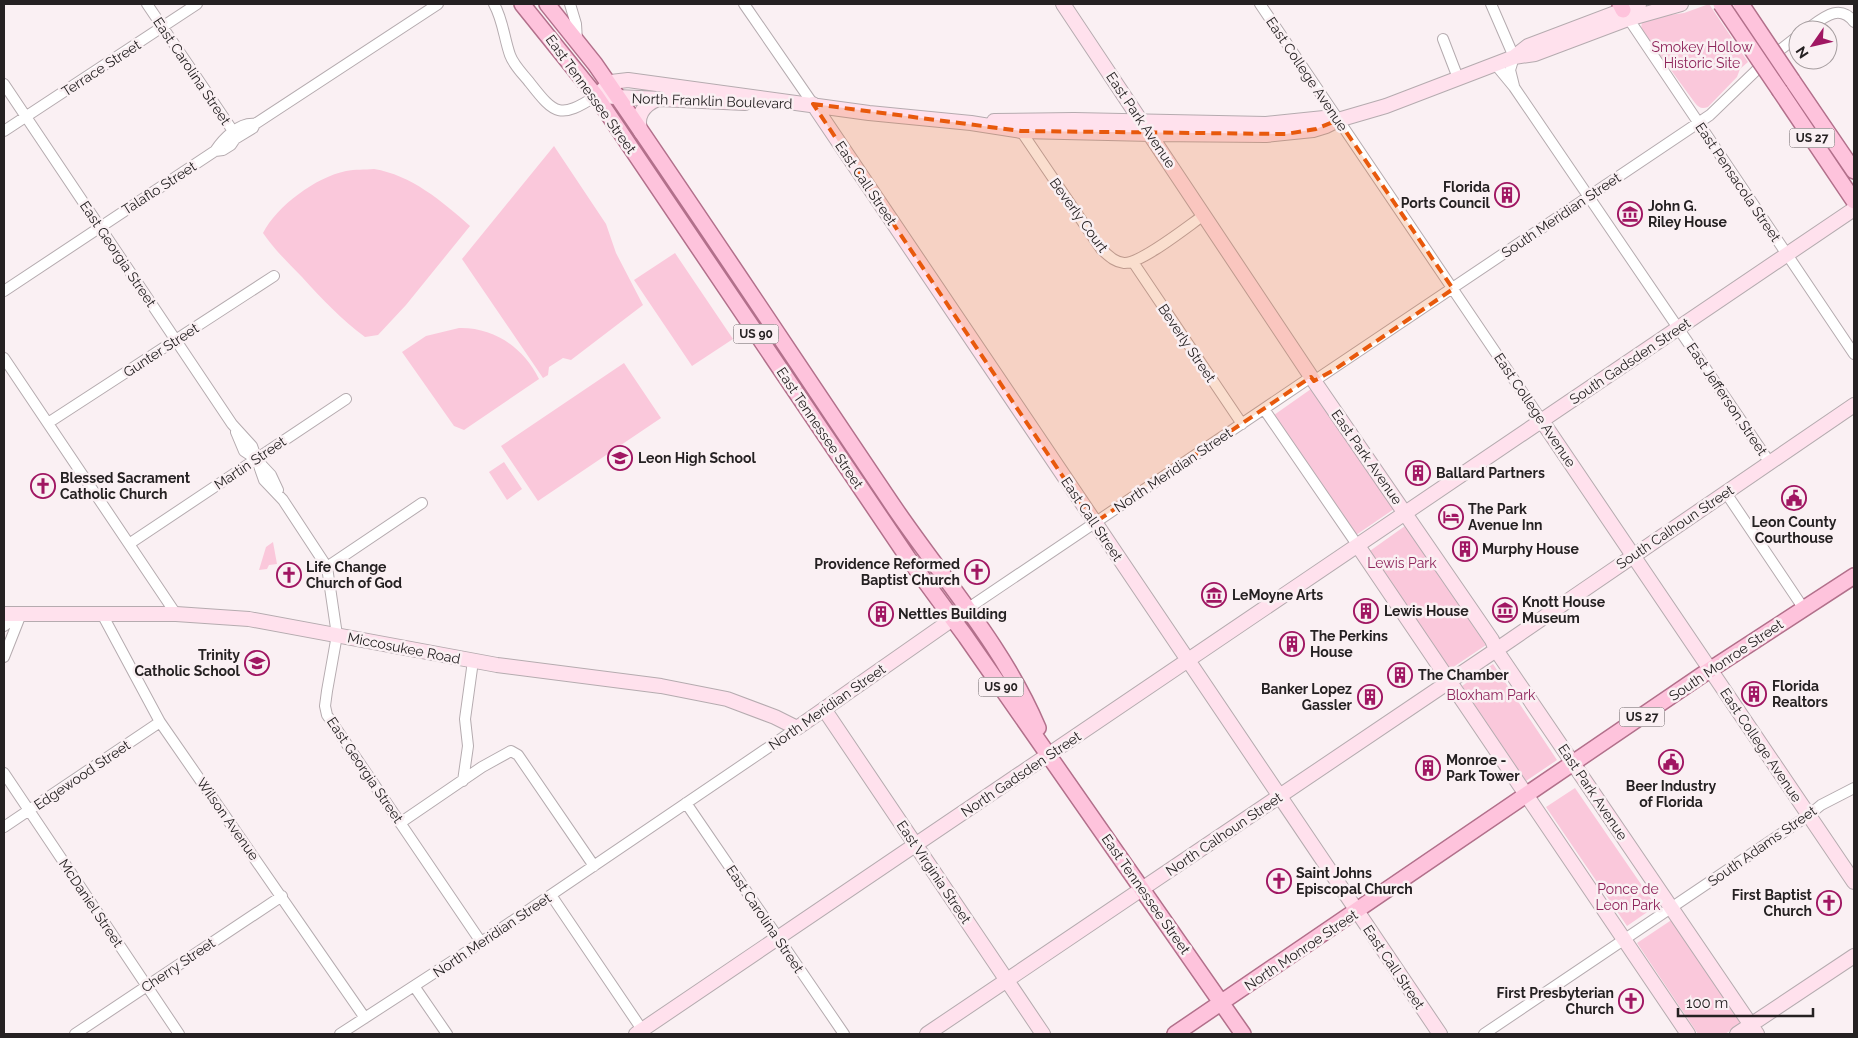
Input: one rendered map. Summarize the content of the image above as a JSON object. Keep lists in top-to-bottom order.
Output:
{
  "streets": {
    "main road": [
      "East Tennessee Street",
      "US 27",
      "US 90",
      "South Monroe Street",
      "North Monroe Street"
    ],
    "street": [
      "Terrace Street",
      "East Carolina Street",
      "East College Avenue",
      "North Franklin Boulevard",
      "East Park Avenue",
      "East Pensacola Street",
      "East Call Street",
      "Talaflo Street",
      "Beverly Court",
      "South Meridian Street",
      "East Georgia Street",
      "Beverly Street",
      "Gunter Street",
      "South Gadsden Street",
      "East Jefferson Street",
      "Martin Street",
      "North Meridian Street",
      "South Calhoun Street",
      "Miccosukee Road",
      "North Gadsden Street",
      "Edgewood Street",
      "Wilson Avenue",
      "North Calhoun Street",
      "South Adams Street",
      "East Virginia Street",
      "McDaniel Street",
      "Cherry Street"
    ]
  },
  "crossings": [
    ["Terrace Street", "East Carolina Street"],
    ["Terrace Street", "East Georgia Street"],
    ["East Carolina Street", "Talaflo Street"],
    ["East Carolina Street", "North Meridian Street"],
    ["East Carolina Street", "North Gadsden Street"],
    ["East College Avenue", "North Franklin Boulevard"],
    ["East College Avenue", "South Meridian Street"],
    ["East College Avenue", "South Gadsden Street"],
    ["East College Avenue", "South Calhoun Street"],
    ["East College Avenue", "South Monroe Street"],
    ["East College Avenue", "South Adams Street"],
    ["East Tennessee Street", "North Franklin Boulevard"],
    ["East Tennessee Street", "North Meridian Street"],
    ["East Tennessee Street", "North Gadsden Street"],
    ["East Tennessee Street", "North Calhoun Street"],
    ["East Tennessee Street", "North Monroe Street"],
    ["North Franklin Boulevard", "East Park Avenue"],
    ["North Franklin Boulevard", "East Call Street"],
    ["North Franklin Boulevard", "Beverly Court"],
    ["East Park Avenue", "South Meridian Street"],
    ["East Park Avenue", "South Gadsden Street"],
    ["East Park Avenue", "North Meridian Street"],
    ["East Park Avenue", "South Calhoun Street"],
    ["East Park Avenue", "South Monroe Street"],
    ["East Park Avenue", "North Gadsden Street"],
    ["East Park Avenue", "North Calhoun Street"],
    ["East Park Avenue", "South Adams Street"],
    ["East Park Avenue", "North Monroe Street"],
    ["East Pensacola Street", "South Meridian Street"],
    ["East Pensacola Street", "South Gadsden Street"],
    ["East Call Street", "North Meridian Street"],
    ["East Call Street", "North Gadsden Street"],
    ["East Call Street", "North Calhoun Street"],
    ["East Call Street", "North Monroe Street"],
    ["Talaflo Street", "East Georgia Street"],
    ["Beverly Court", "Beverly Street"],
    ["South Meridian Street", "East Jefferson Street"],
    ["South Meridian Street", "North Meridian Street"],
    ["East Georgia Street", "Gunter Street"],
    ["East Georgia Street", "Martin Street"],
    ["East Georgia Street", "North Meridian Street"],
    ["East Georgia Street", "Miccosukee Road"],
    ["Beverly Street", "North Meridian Street"],
    ["South Gadsden Street", "East Jefferson Street"],
    ["South Gadsden Street", "North Gadsden Street"],
    ["East Jefferson Street", "South Calhoun Street"],
    ["North Meridian Street", "Miccosukee Road"],
    ["North Meridian Street", "Wilson Avenue"],
    ["North Meridian Street", "East Virginia Street"],
    ["South Calhoun Street", "North Calhoun Street"],
    ["Miccosukee Road", "Wilson Avenue"],
    ["South Monroe Street", "North Monroe Street"],
    ["North Gadsden Street", "East Virginia Street"],
    ["Edgewood Street", "Wilson Avenue"],
    ["Edgewood Street", "McDaniel Street"],
    ["Wilson Avenue", "Cherry Street"],
    ["North Calhoun Street", "East Virginia Street"],
    ["McDaniel Street", "Cherry Street"]
  ],
  "parks": [
    "Smokey Hollow Historic Site",
    "Lewis Park",
    "Bloxham Park",
    "Ponce de Leon Park"
  ],
  "places": {
    "building": [
      "Florida Ports Council",
      "Ballard Partners",
      "Murphy House",
      "Lewis House",
      "Nettles Building",
      "The Perkins House",
      "The Chamber",
      "Florida Realtors",
      "Banker Lopez Gassler",
      "Monroe - Park Tower"
    ],
    "museum": ["John G. Riley House", "LeMoyne Arts", "Knott House Museum"],
    "school or university": ["Leon High School", "Trinity Catholic School"],
    "church": [
      "Blessed Sacrament Catholic Church",
      "Providence Reformed Baptist Church",
      "Life Change Church of God",
      "Saint Johns Episcopal Church",
      "First Baptist Church",
      "First Presbyterian Church"
    ],
    "public building": ["Leon County Courthouse", "Beer Industry of Florida"],
    "hotel": ["The Park Avenue Inn"]
  },
  "scale_bar": "100 m",
  "north": "bottom left"
}
